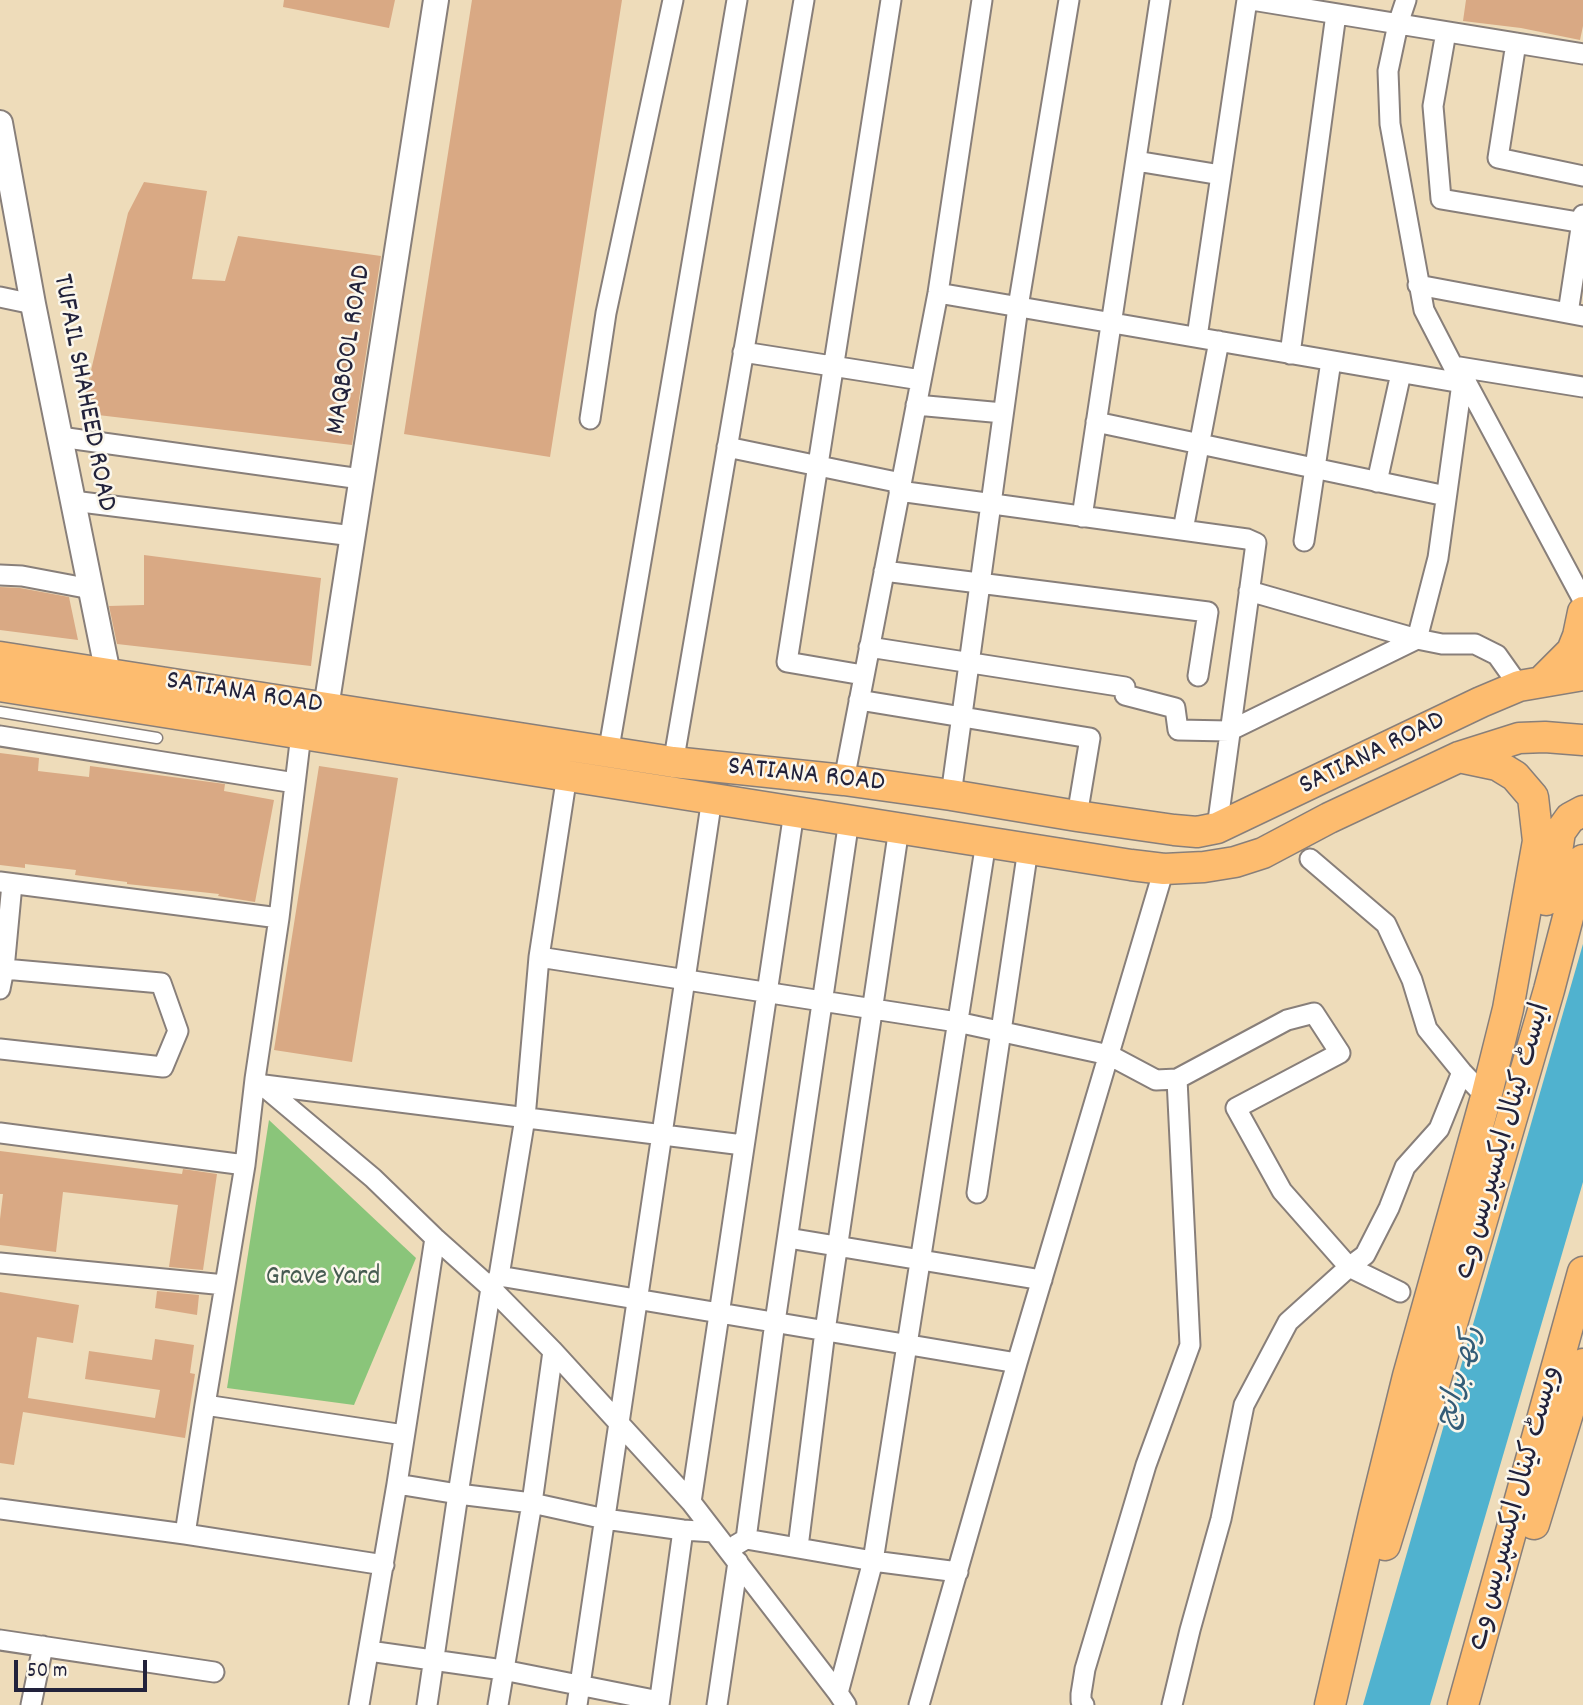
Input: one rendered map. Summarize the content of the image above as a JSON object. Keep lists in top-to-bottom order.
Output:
{
  "streets": {
    "main road": ["SATIANA ROAD", "ایسٹ کینال ایکسپریس وے", "ویسٹ کینال ایکسپریس وے"],
    "street": ["MAQBOOL ROAD", "TUFAIL SHAHEED ROAD"]
  },
  "crossings": [
    ["MAQBOOL ROAD", "SATIANA ROAD"],
    ["TUFAIL SHAHEED ROAD", "SATIANA ROAD"]
  ],
  "water": ["رکھ برانچ"],
  "parks": ["Grave Yard"],
  "scale_bar": "50 m"
}
